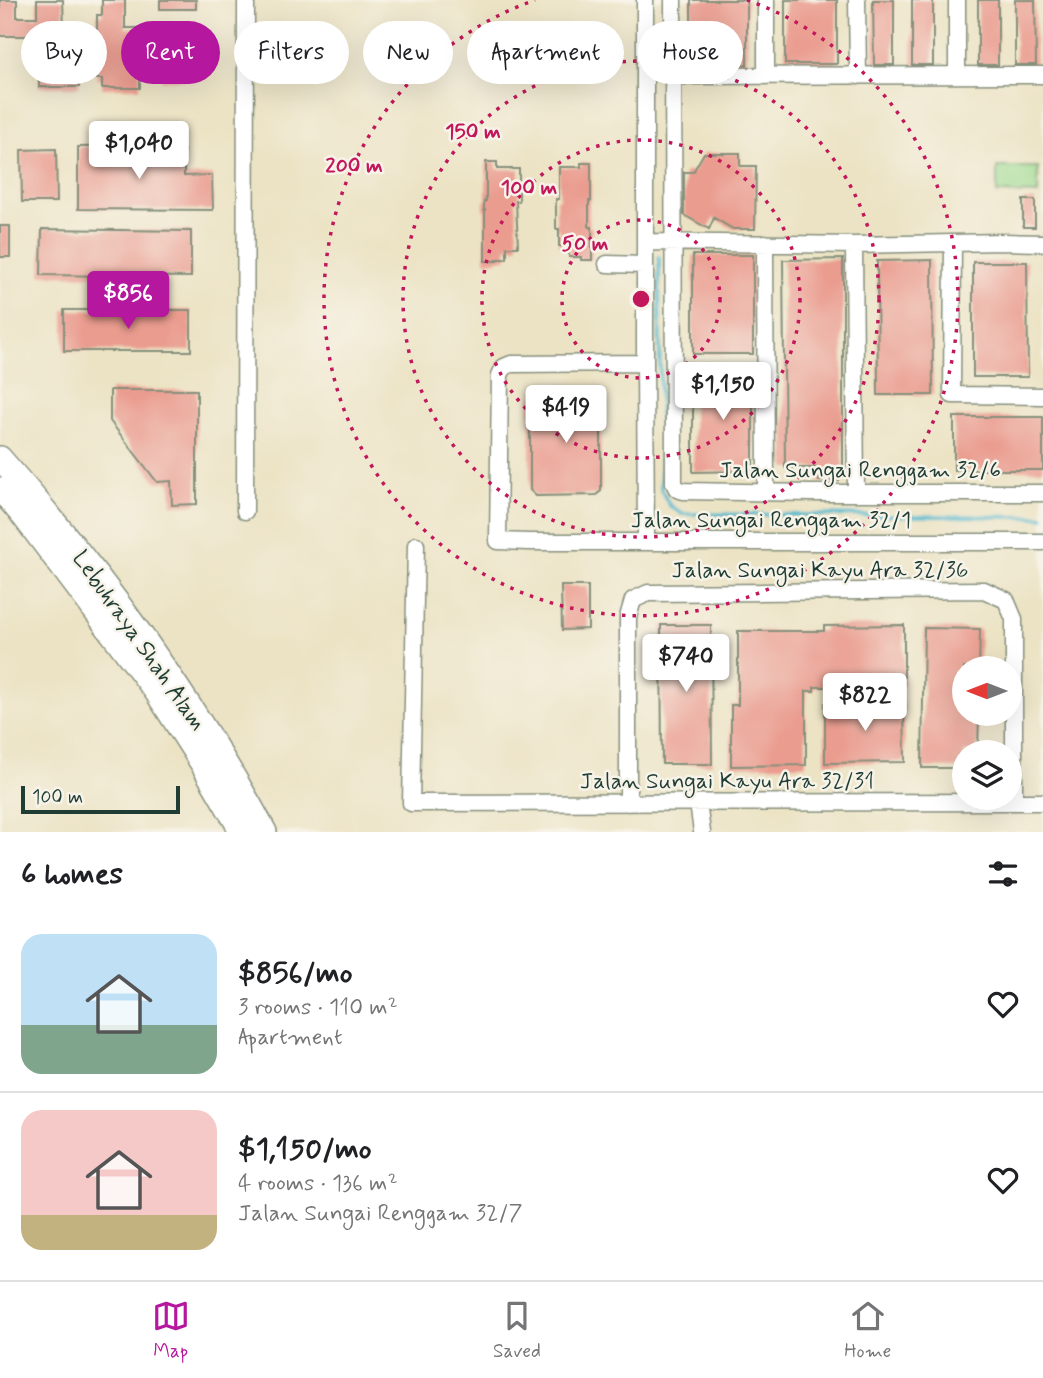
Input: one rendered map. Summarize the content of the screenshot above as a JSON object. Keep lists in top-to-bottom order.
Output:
{
  "streets": {
    "highway": ["Lebuhraya Shah Alam"],
    "street": [
      "Jalan Sungai Renggam 32/6",
      "Jalan Sungai Renggam 32/1",
      "Jalan Sungai Kayu Ara 32/36",
      "Jalan Sungai Kayu Ara 32/31"
    ]
  },
  "crossings": [
    ["Jalan Sungai Kayu Ara 32/36", "Jalan Sungai Kayu Ara 32/31"]
  ],
  "scale_bar": "100 m",
  "north": "left",
  "page": {
    "chip": [
      "Buy",
      "Rent",
      "Filters",
      "New",
      "Apartment",
      "House"
    ],
    "price": [
      "$1,040",
      "$856",
      "$1,150",
      "$419",
      "$740",
      "$822"
    ],
    "scale": "100 m",
    "heading": "6 homes",
    "list": [
      {
        "name": "$856/mo",
        "note": "3 rooms · 110 m² · Apartment"
      },
      {
        "name": "$1,150/mo",
        "note": "4 rooms · 136 m² · Jalan Sungai Renggam 32/7"
      }
    ],
    "tabs": ["Map", "Saved", "Home"]
  },
  "rings": [
    "150 m",
    "200 m",
    "100 m",
    "50 m"
  ]
}
